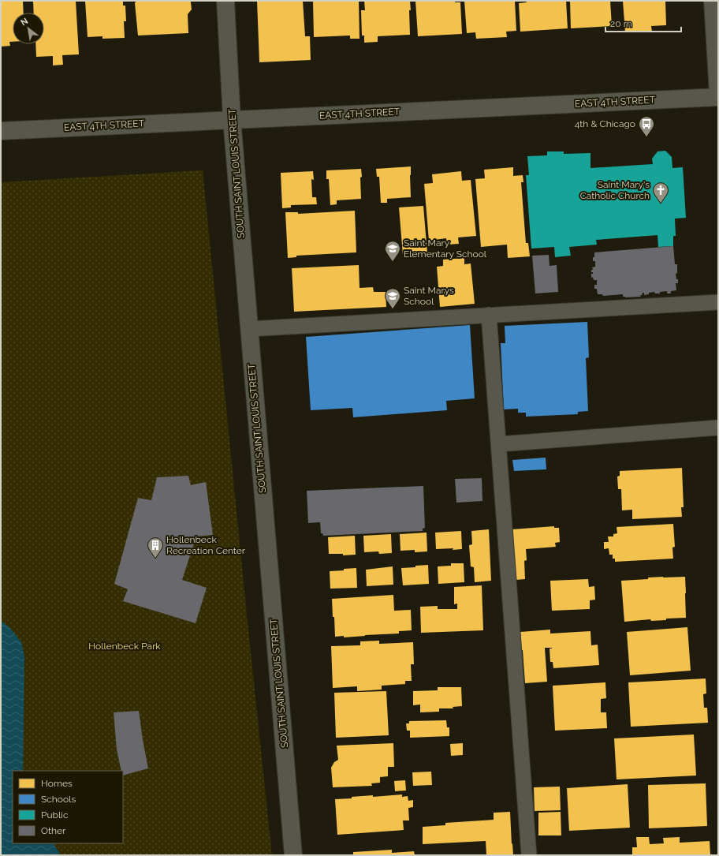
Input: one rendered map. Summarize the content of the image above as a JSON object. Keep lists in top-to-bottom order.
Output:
{
  "streets": {
    "street": ["EAST 4TH STREET", "SOUTH SAINT LOUIS STREET"]
  },
  "crossings": [
    ["EAST 4TH STREET", "SOUTH SAINT LOUIS STREET"]
  ],
  "parks": ["Hollenbeck Park"],
  "places": {
    "bus stop": ["4th & Chicago"],
    "church": ["Saint Mary's Catholic Church"],
    "school or university": ["Saint Mary Elementary School", "Saint Marys School"],
    "building": ["Hollenbeck Recreation Center"]
  },
  "legend": [
    "Homes",
    "Schools",
    "Public",
    "Other"
  ],
  "scale_bar": "20 m",
  "north": "top left"
}
